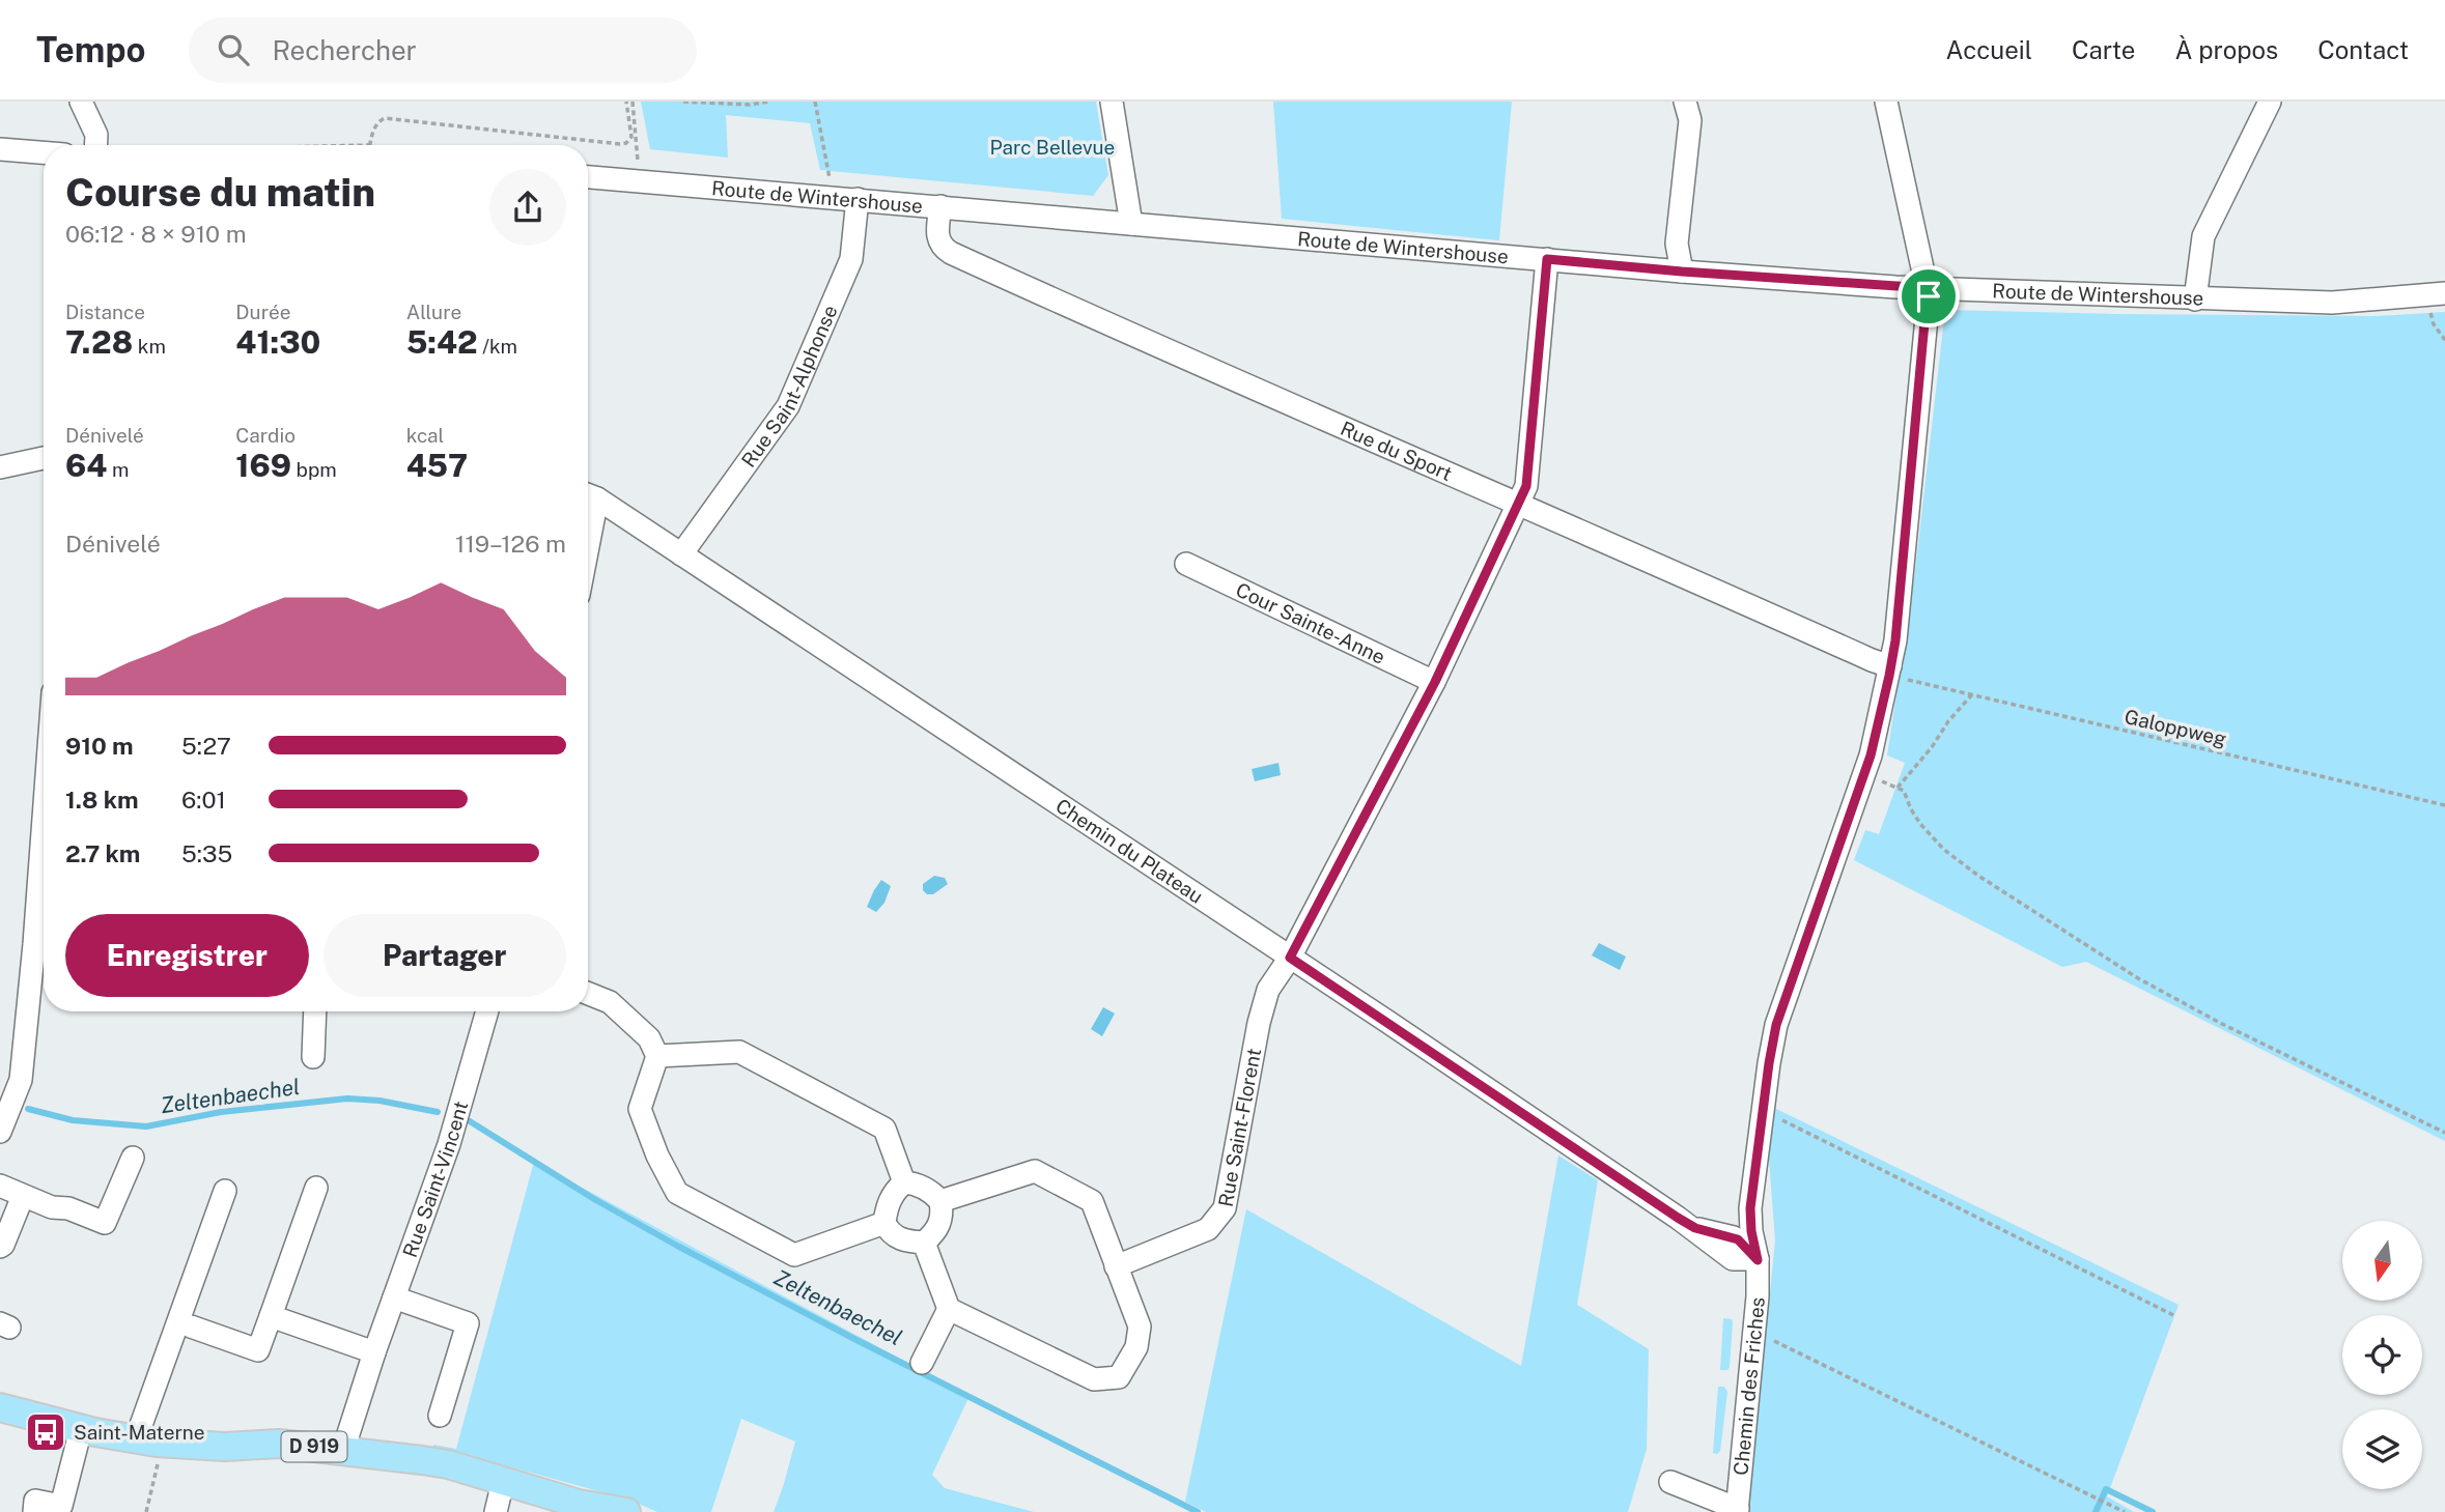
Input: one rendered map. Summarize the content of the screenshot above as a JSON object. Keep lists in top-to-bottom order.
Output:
{
  "streets": {
    "main road": ["D 919"],
    "street": [
      "Route de Wintershouse",
      "Rue Saint-Alphonse",
      "Rue du Sport",
      "Cour Sainte-Anne",
      "Chemin du Plateau",
      "Rue Saint-Florent",
      "Rue Saint-Vincent",
      "Chemin des Friches"
    ],
    "path": ["Galoppweg"]
  },
  "crossings": [
    ["Route de Wintershouse", "Rue Saint-Alphonse"],
    ["Route de Wintershouse", "Rue du Sport"],
    ["Route de Wintershouse", "Rue Saint-Florent"],
    ["Route de Wintershouse", "Chemin des Friches"],
    ["Rue Saint-Alphonse", "Chemin du Plateau"],
    ["Rue du Sport", "Galoppweg"],
    ["Rue du Sport", "Rue Saint-Florent"],
    ["Rue du Sport", "Chemin des Friches"],
    ["Cour Sainte-Anne", "Rue Saint-Florent"],
    ["Galoppweg", "Chemin des Friches"],
    ["Chemin du Plateau", "Rue Saint-Florent"],
    ["Chemin du Plateau", "Chemin des Friches"],
    ["Rue Saint-Vincent", "D 919"]
  ],
  "water": ["Zeltenbaechel"],
  "parks": ["Parc Bellevue"],
  "places": {
    "bus stop": ["Saint-Materne"]
  },
  "north": "bottom",
  "page": {
    "header": "Tempo",
    "search": "Rechercher",
    "nav": [
      "Accueil",
      "Carte",
      "À propos",
      "Contact"
    ],
    "heading": ["Course du matin", "06:12 · 8 × 910 m"],
    "stats": [
      ["Distance", "7.28 km"],
      ["Durée", "41:30"],
      ["Allure", "5:42 /km"],
      ["Dénivelé", "64 m"],
      ["Cardio", "169 bpm"],
      ["kcal", "457"]
    ],
    "chart": ["Dénivelé", "119–126 m"],
    "list": [
      {
        "name": "910 m",
        "note": "5:27"
      },
      {
        "name": "1.8 km",
        "note": "6:01"
      },
      {
        "name": "2.7 km",
        "note": "5:35"
      }
    ],
    "buttons": ["Enregistrer", "Partager"]
  }
}
